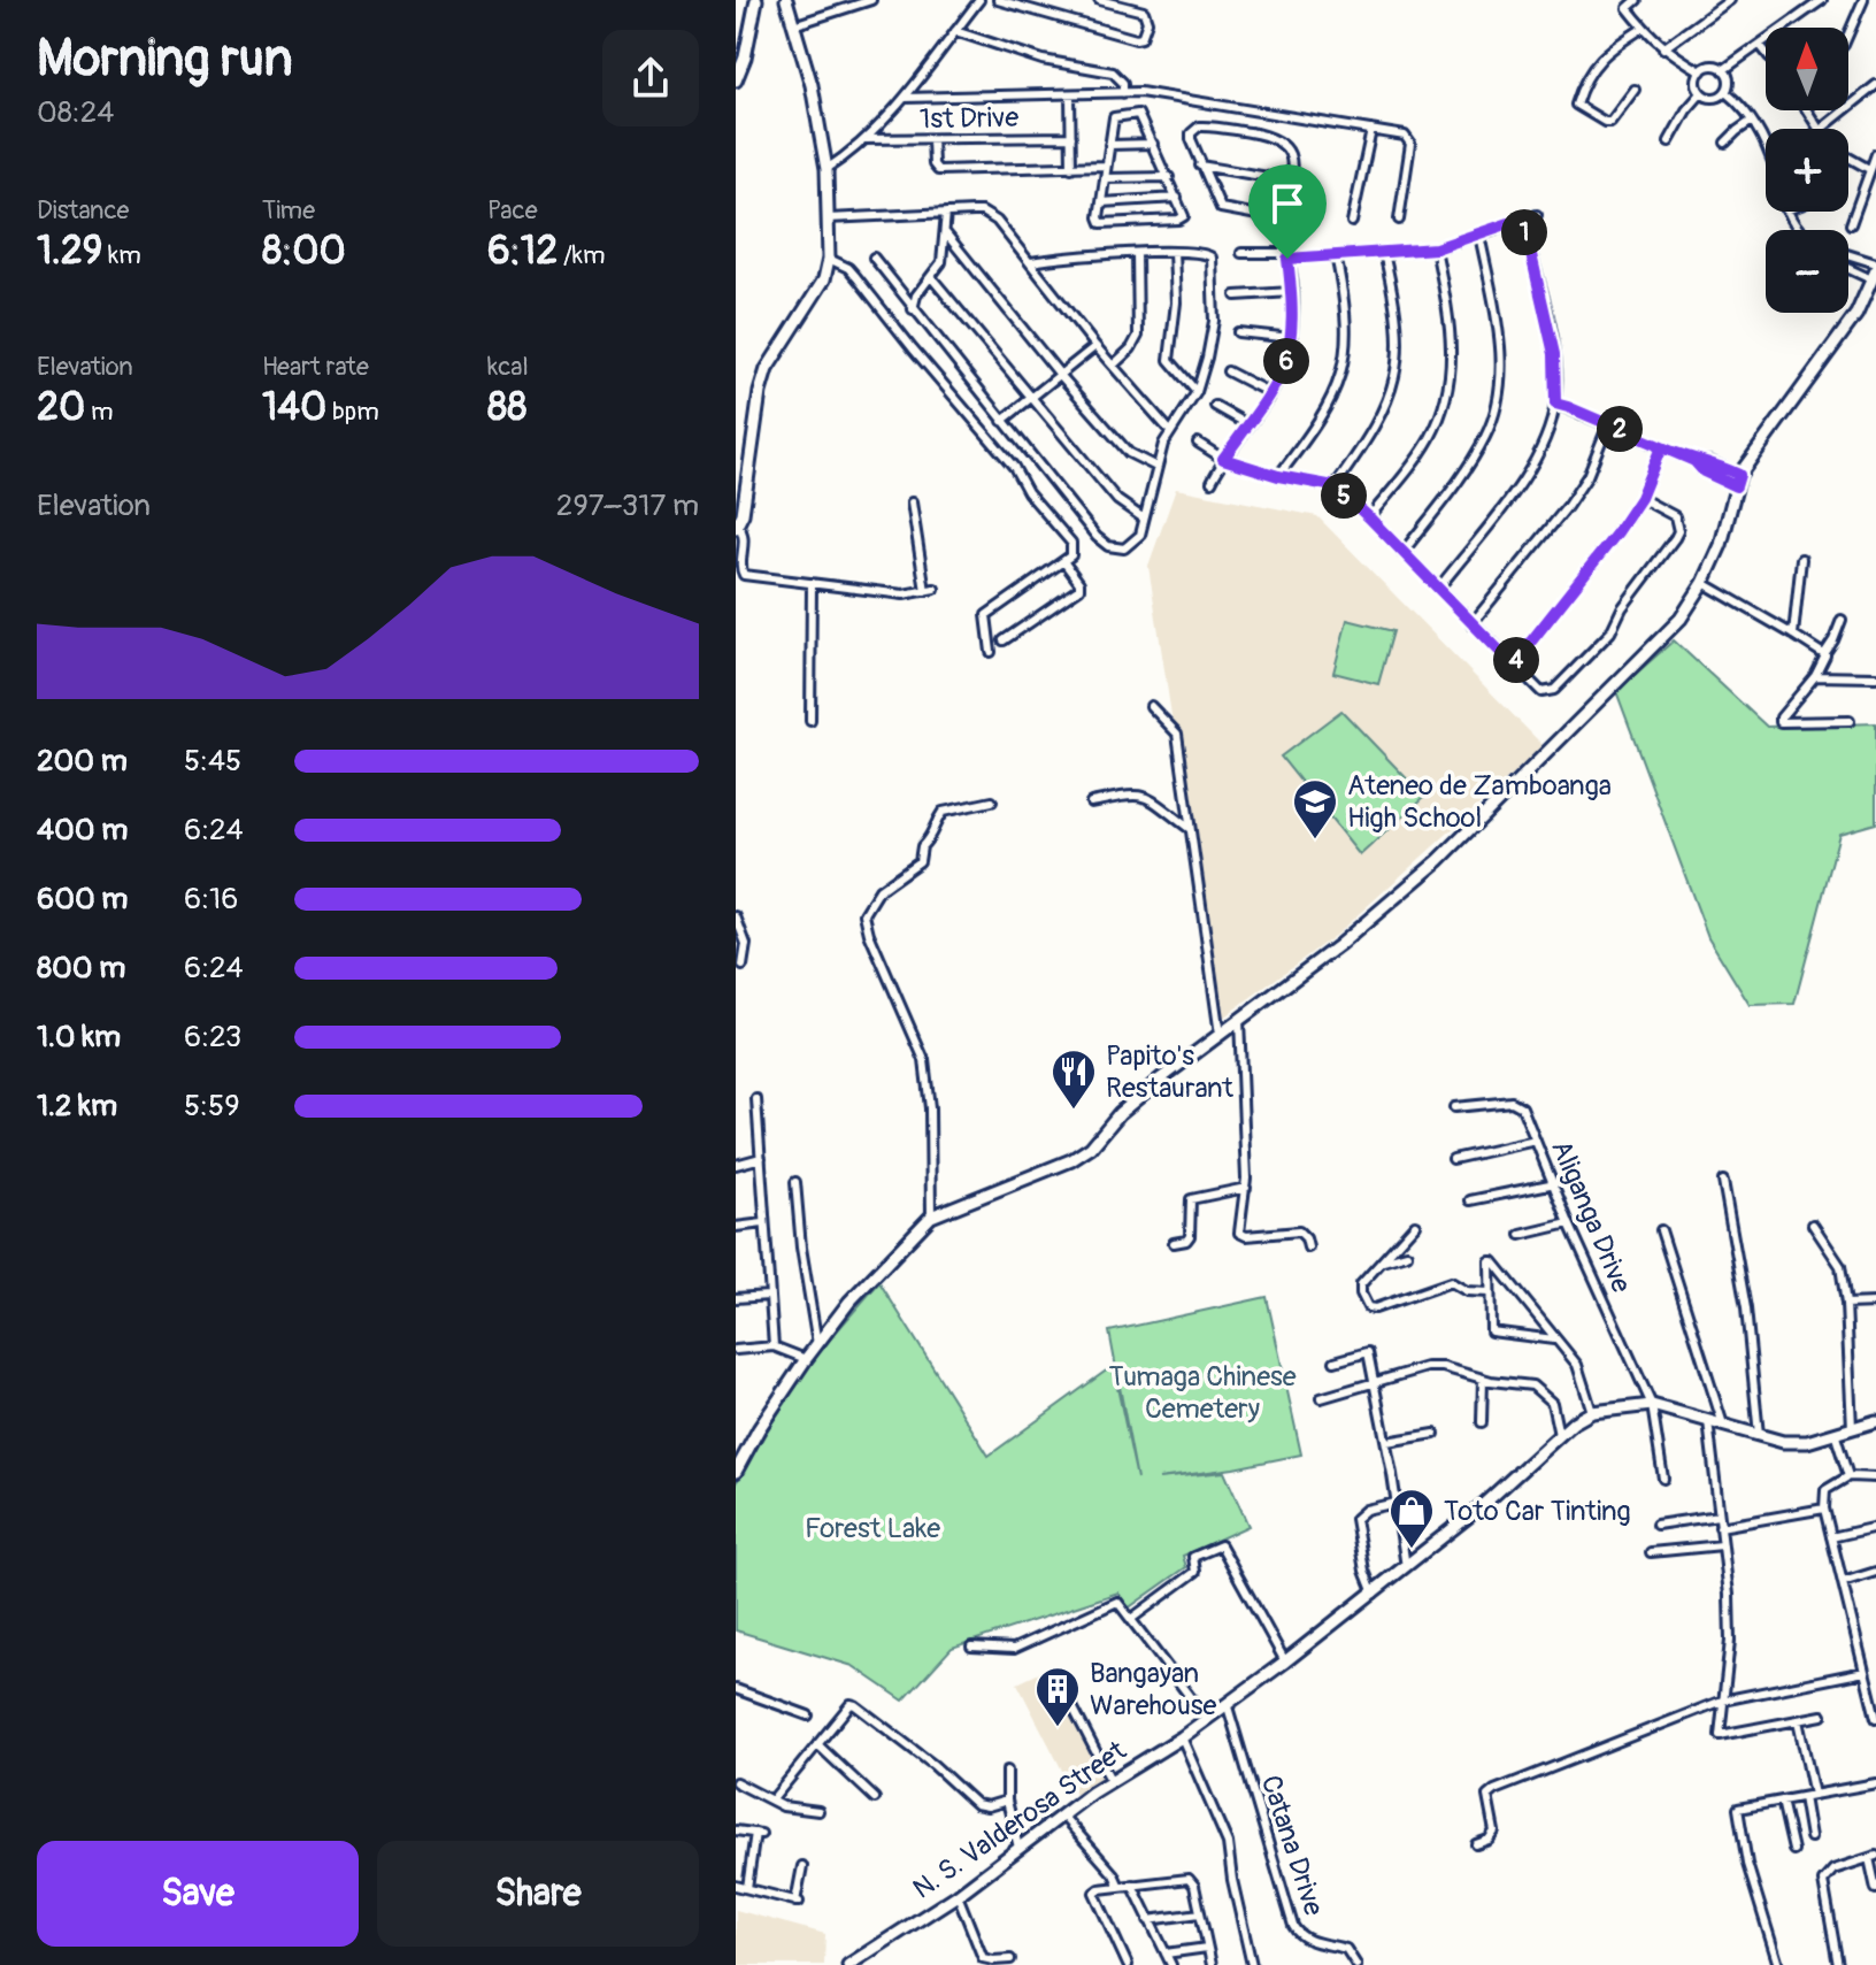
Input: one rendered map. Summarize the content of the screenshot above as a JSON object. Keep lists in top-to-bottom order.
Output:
{
  "streets": {
    "street": [
      "1st Drive",
      "Aliganga Drive",
      "N. S. Valderosa Street",
      "Catana Drive"
    ]
  },
  "crossings": [
    ["Aliganga Drive", "N. S. Valderosa Street"],
    ["N. S. Valderosa Street", "Catana Drive"]
  ],
  "parks": ["Tumaga Chinese Cemetery", "Forest Lake"],
  "places": {
    "school or university": ["Ateneo de Zamboanga High School"],
    "restaurant": ["Papito's Restaurant"],
    "shop": ["Toto Car Tinting"],
    "building": ["Bangayan Warehouse"]
  },
  "north": "top",
  "page": {
    "heading": ["Morning run", "08:24"],
    "map_buttons": ["+", "−"],
    "stats": [
      ["Distance", "1.29 km"],
      ["Time", "8:00"],
      ["Pace", "6:12 /km"],
      ["Elevation", "20 m"],
      ["Heart rate", "140 bpm"],
      ["kcal", "88"]
    ],
    "pins": [
      "1",
      "6",
      "2",
      "5",
      "4"
    ],
    "chart": ["Elevation", "297–317 m"],
    "list": [
      {
        "name": "200 m",
        "note": "5:45"
      },
      {
        "name": "400 m",
        "note": "6:24"
      },
      {
        "name": "600 m",
        "note": "6:16"
      },
      {
        "name": "800 m",
        "note": "6:24"
      },
      {
        "name": "1.0 km",
        "note": "6:23"
      },
      {
        "name": "1.2 km",
        "note": "5:59"
      }
    ],
    "buttons": ["Save", "Share"]
  }
}
